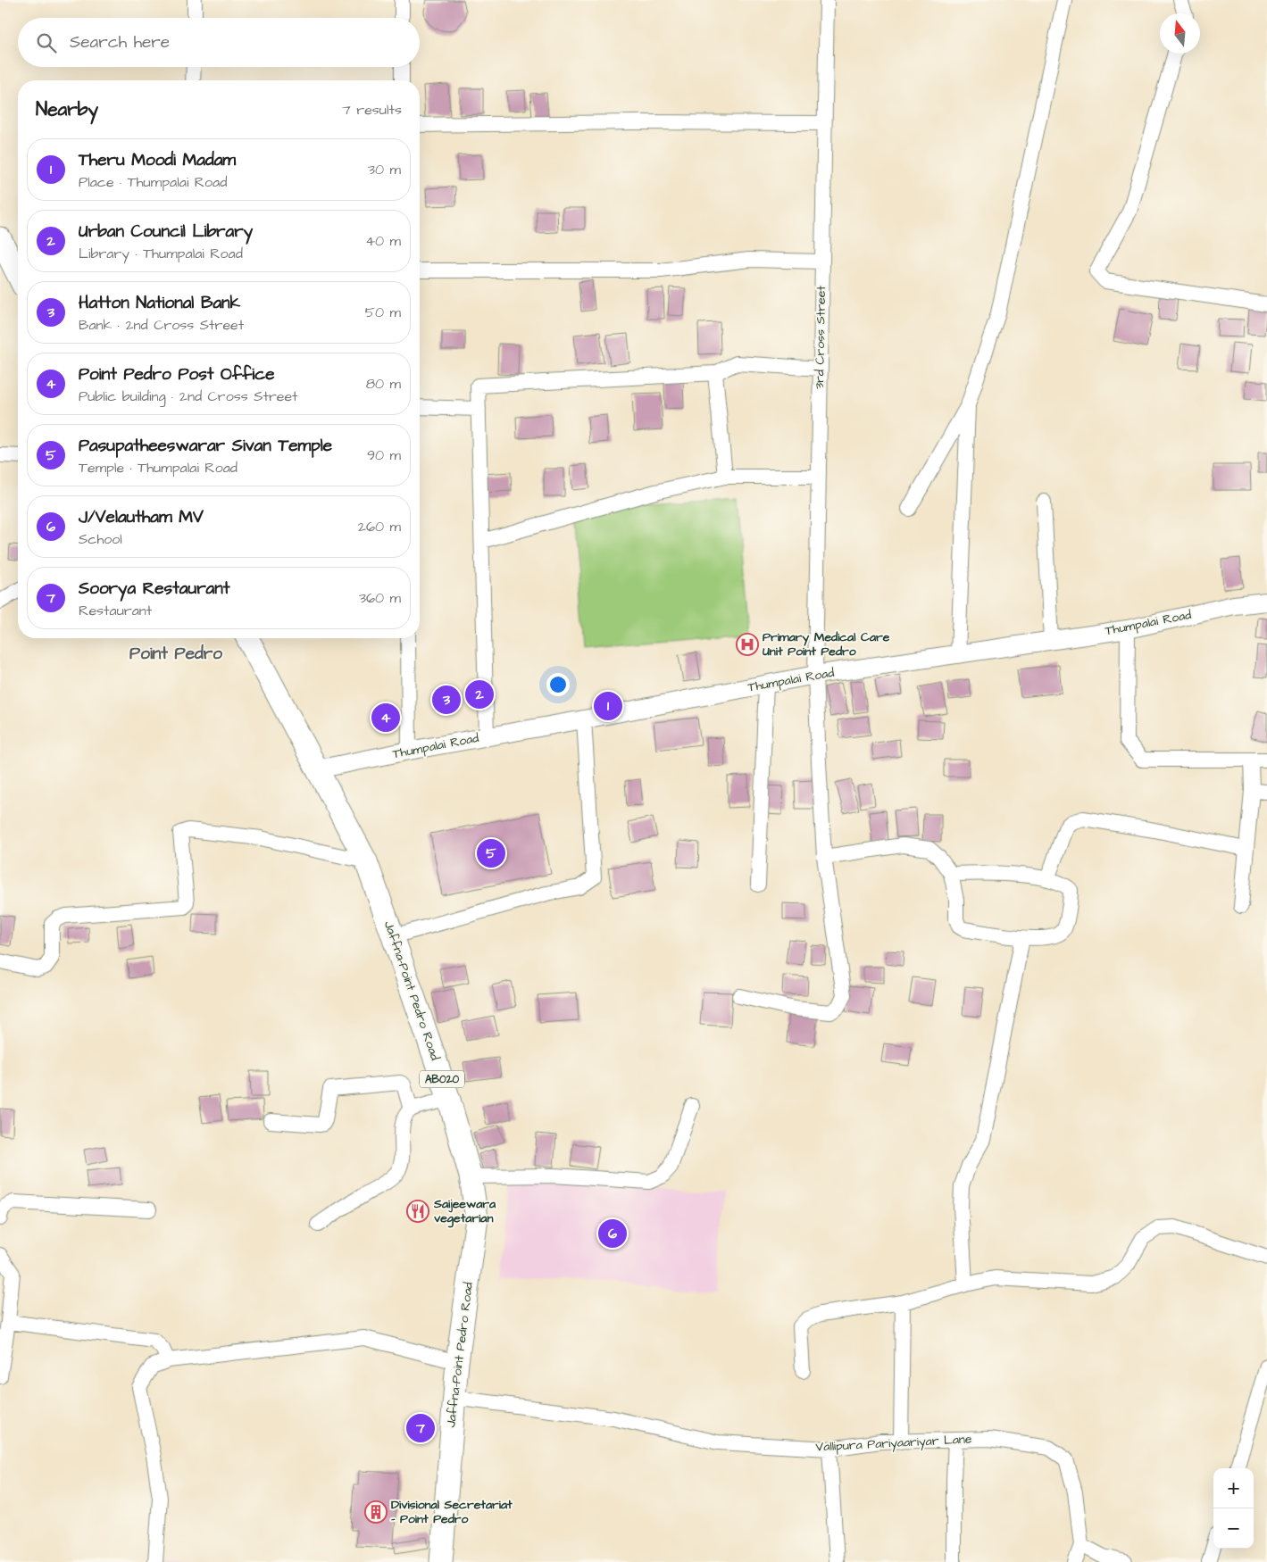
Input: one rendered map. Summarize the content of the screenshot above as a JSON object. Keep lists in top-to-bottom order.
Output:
{
  "streets": {
    "main road": ["Jaffna-Point Pedro Road", "AB020"],
    "street": ["3rd Cross Street", "Thumpalai Road", "Vallipura Pariyaariyar Lane"]
  },
  "crossings": [
    ["3rd Cross Street", "Thumpalai Road"],
    ["Thumpalai Road", "Jaffna-Point Pedro Road"],
    ["Jaffna-Point Pedro Road", "Vallipura Pariyaariyar Lane"]
  ],
  "districts": ["Point Pedro"],
  "places": {
    "hospital": ["Primary Medical Care Unit Point Pedro"],
    "restaurant": ["Saijeewara vegetarian"],
    "building": ["Divisional Secretariat - Point Pedro"]
  },
  "north": "top",
  "page": {
    "search": "Search here",
    "heading": ["Nearby", "7 results"],
    "list": [
      {
        "mark": "1",
        "name": "Theru Moodi Madam",
        "note": "Place · Thumpalai Road",
        "value": "30 m"
      },
      {
        "mark": "2",
        "name": "Urban Council Library",
        "note": "Library · Thumpalai Road",
        "value": "40 m"
      },
      {
        "mark": "3",
        "name": "Hatton National Bank",
        "note": "Bank · 2nd Cross Street",
        "value": "50 m"
      },
      {
        "mark": "4",
        "name": "Point Pedro Post Office",
        "note": "Public building · 2nd Cross Street",
        "value": "80 m"
      },
      {
        "mark": "5",
        "name": "Pasupatheeswarar Sivan Temple",
        "note": "Temple · Thumpalai Road",
        "value": "90 m"
      },
      {
        "mark": "6",
        "name": "J/Velautham MV",
        "note": "School",
        "value": "260 m"
      },
      {
        "mark": "7",
        "name": "Soorya Restaurant",
        "note": "Restaurant",
        "value": "360 m"
      }
    ],
    "pins": [
      "2",
      "3",
      "1",
      "4",
      "5",
      "6",
      "7"
    ],
    "map_buttons": ["+", "−"]
  }
}
